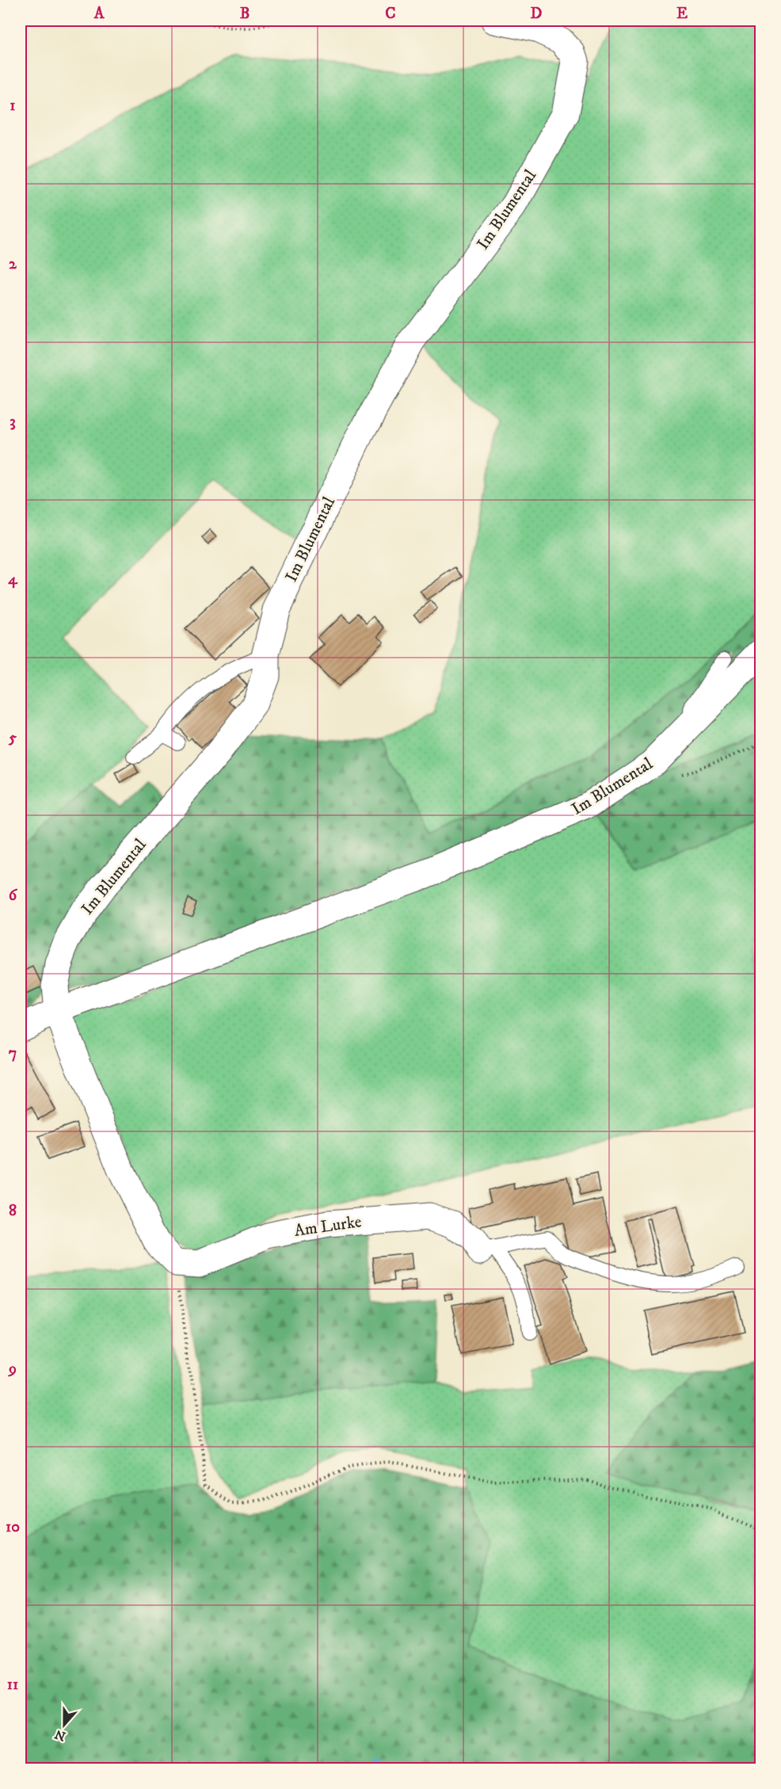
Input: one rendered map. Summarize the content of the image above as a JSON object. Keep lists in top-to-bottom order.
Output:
{
  "streets": {
    "street": ["Im Blumental", "Am Lurke"]
  },
  "north": "bottom",
  "grid": {
    "columns": [
      "A",
      "B",
      "C",
      "D",
      "E"
    ],
    "rows": [
      "1",
      "2",
      "3",
      "4",
      "5",
      "6",
      "7",
      "8",
      "9",
      "10",
      "11"
    ]
  }
}
